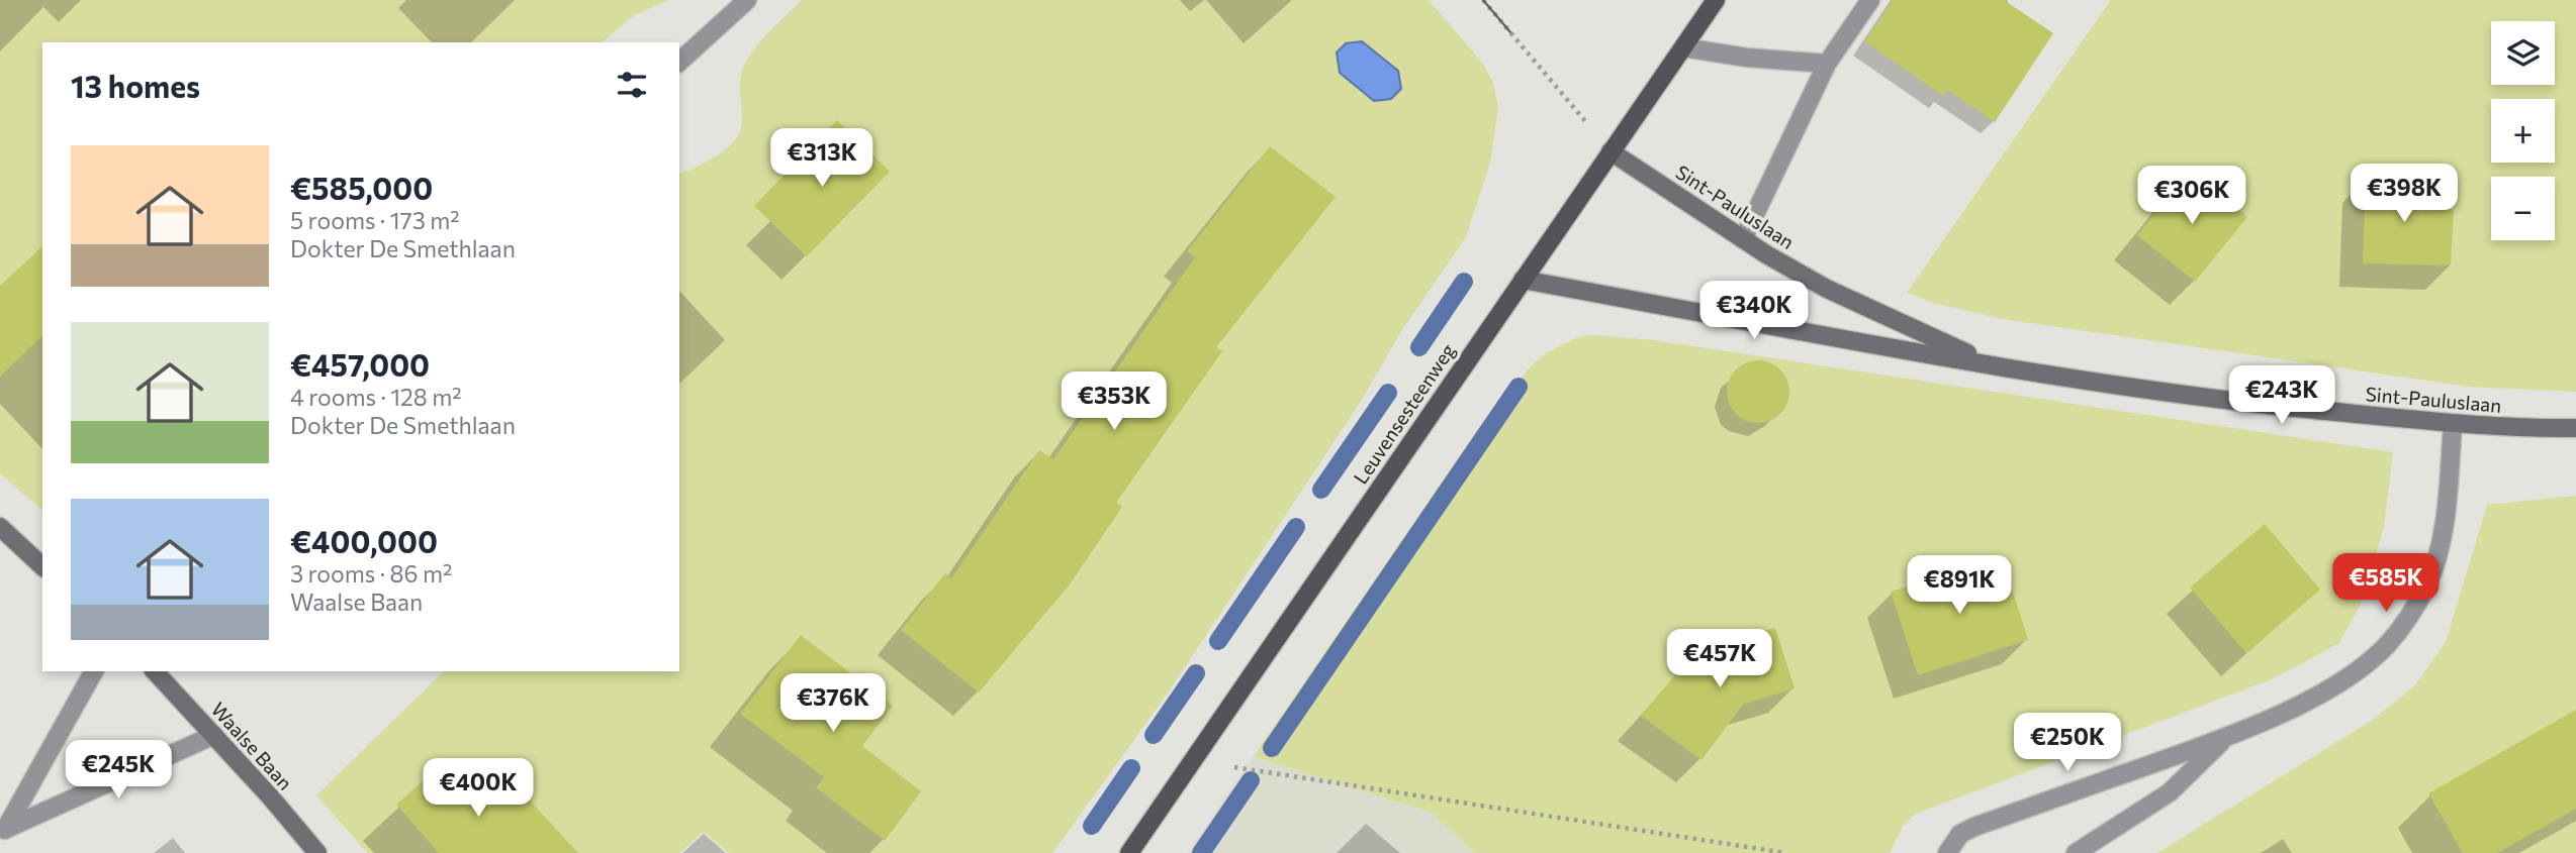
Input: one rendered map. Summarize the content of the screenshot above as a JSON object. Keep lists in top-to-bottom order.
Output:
{
  "streets": {
    "main road": ["Leuvensesteenweg"],
    "street": ["Sint-Pauluslaan", "Waalse Baan"]
  },
  "crossings": [
    ["Sint-Pauluslaan", "Leuvensesteenweg"]
  ],
  "page": {
    "map_buttons": ["+", "−"],
    "heading": "13 homes",
    "list": [
      {
        "name": "€585,000",
        "note": "5 rooms · 173 m² · Dokter De Smethlaan"
      },
      {
        "name": "€457,000",
        "note": "4 rooms · 128 m² · Dokter De Smethlaan"
      },
      {
        "name": "€400,000",
        "note": "3 rooms · 86 m² · Waalse Baan"
      }
    ],
    "price": [
      "€313K",
      "€398K",
      "€306K",
      "€340K",
      "€243K",
      "€353K",
      "€585K",
      "€891K",
      "€457K",
      "€376K",
      "€250K",
      "€245K",
      "€400K"
    ]
  }
}
